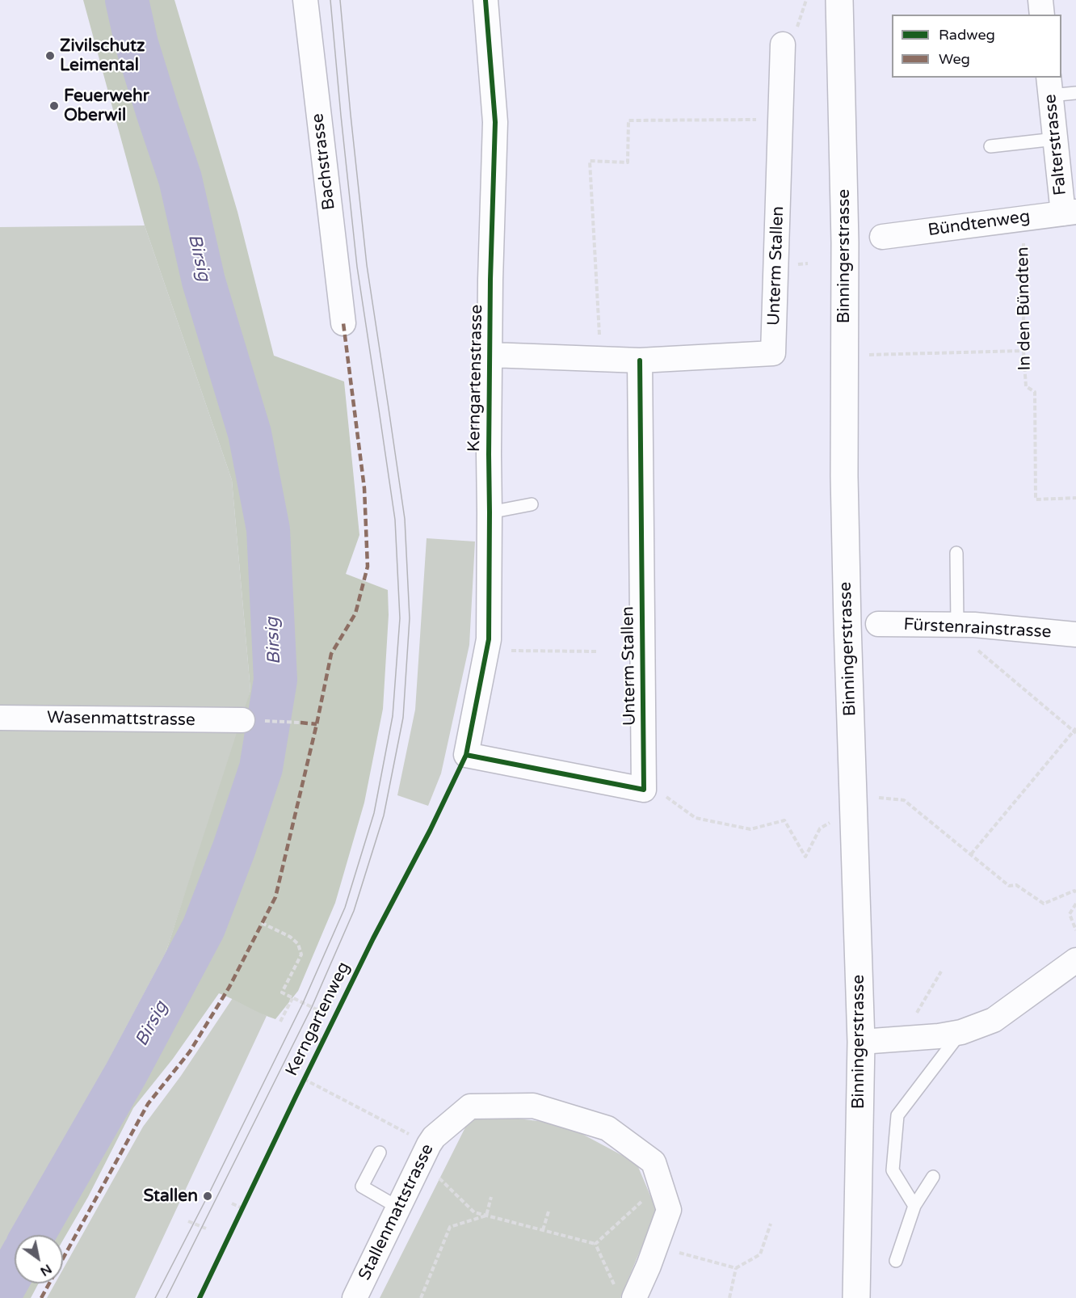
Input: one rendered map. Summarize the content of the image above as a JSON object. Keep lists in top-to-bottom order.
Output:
{
  "streets": {
    "main road": ["Binningerstrasse"],
    "street": [
      "Falterstrasse",
      "Bachstrasse",
      "Bündtenweg",
      "Unterm Stallen",
      "Kerngartenstrasse",
      "Fürstenrainstrasse",
      "Wasenmattstrasse",
      "Stallenmattstrasse"
    ],
    "path": ["In den Bündten"],
    "cycle path": ["Kerngartenweg"]
  },
  "crossings": [
    ["Falterstrasse", "Bündtenweg"],
    ["Bündtenweg", "In den Bündten"],
    ["Unterm Stallen", "Kerngartenstrasse"]
  ],
  "water": ["Birsig"],
  "places": ["Zivilschutz Leimental", "Feuerwehr Oberwil", "Stallen"],
  "legend": ["Radweg", "Weg"],
  "north": "bottom right"
}
